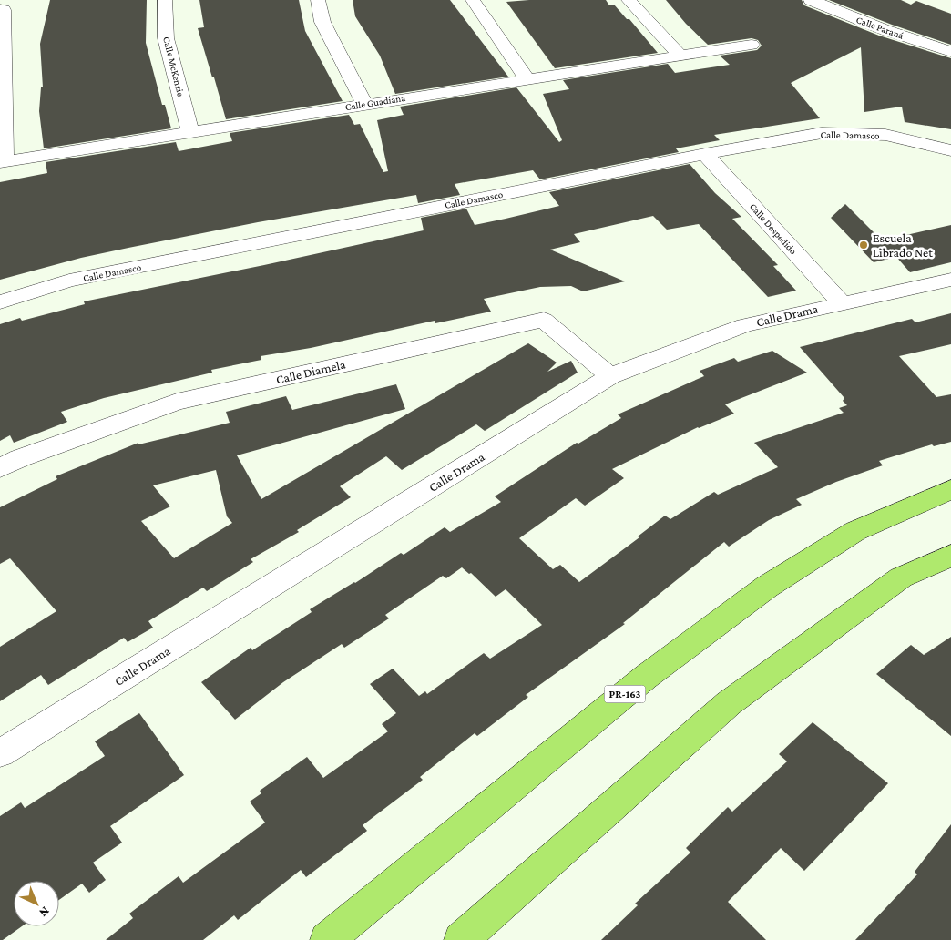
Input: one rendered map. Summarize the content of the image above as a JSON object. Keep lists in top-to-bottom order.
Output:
{
  "streets": {
    "main road": ["PR-163"],
    "street": [
      "Calle Paraná",
      "Calle McKenzie",
      "Calle Guadiana",
      "Calle Damasco",
      "Calle Despedido",
      "Calle Drama",
      "Calle Diamela"
    ]
  },
  "crossings": [
    ["Calle McKenzie", "Calle Guadiana"],
    ["Calle Damasco", "Calle Despedido"],
    ["Calle Despedido", "Calle Drama"],
    ["Calle Drama", "Calle Diamela"]
  ],
  "places": ["Escuela Librado Net"],
  "north": "bottom right"
}
